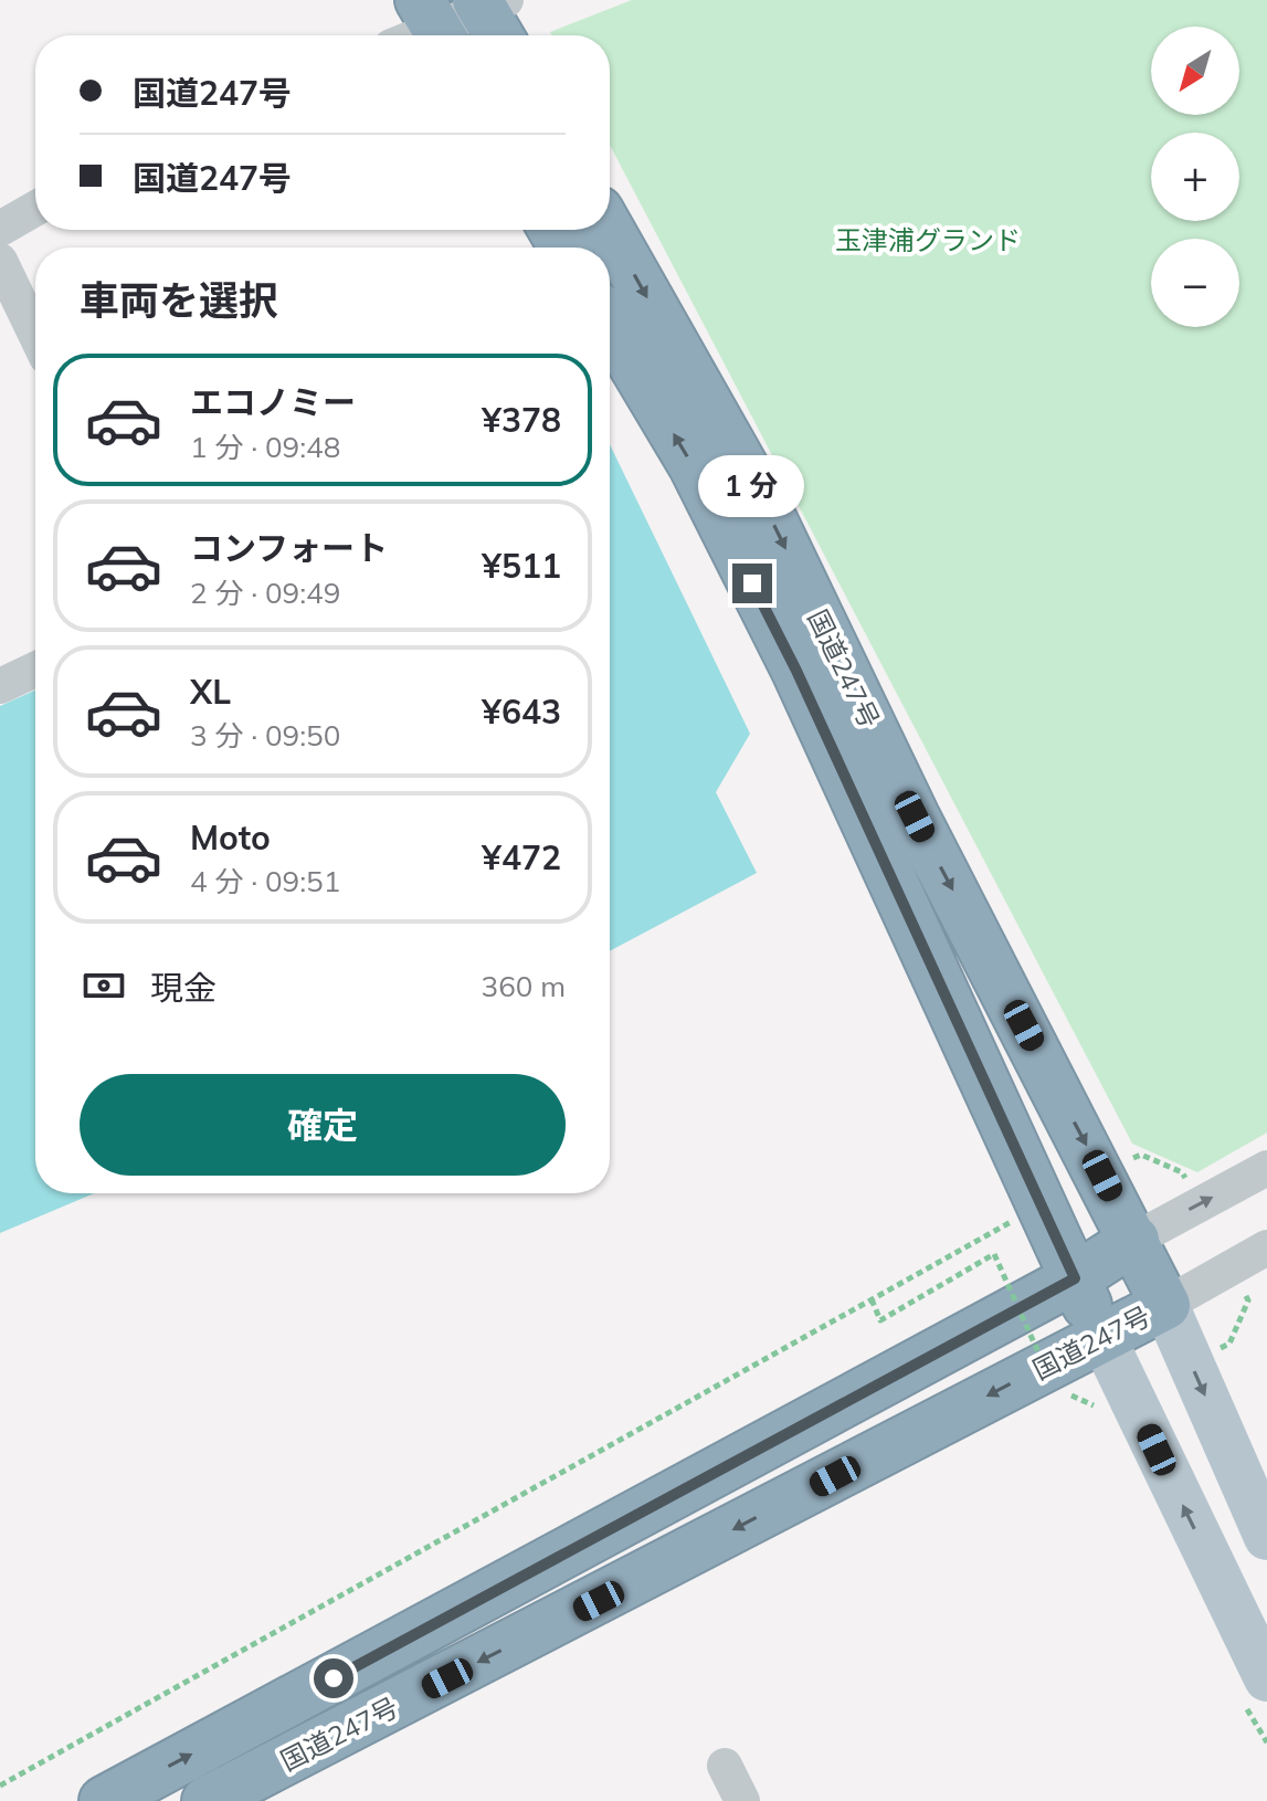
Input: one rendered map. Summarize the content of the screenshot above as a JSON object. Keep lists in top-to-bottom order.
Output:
{
  "streets": {
    "highway": ["国道247号"]
  },
  "parks": ["玉津浦グランド"],
  "north": "bottom left",
  "page": {
    "map_buttons": ["+", "−"],
    "banner": ["国道247号", "国道247号"],
    "heading": "車両を選択",
    "list": [
      {
        "name": "エコノミー",
        "note": "1 分 · 09:48",
        "value": "¥378"
      },
      {
        "name": "コンフォート",
        "note": "2 分 · 09:49",
        "value": "¥511"
      },
      {
        "name": "XL",
        "note": "3 分 · 09:50",
        "value": "¥643"
      },
      {
        "name": "Moto",
        "note": "4 分 · 09:51",
        "value": "¥472"
      }
    ],
    "bubble": "1 分",
    "pay": ["現金", "360 m"],
    "buttons": "確定"
  }
}
